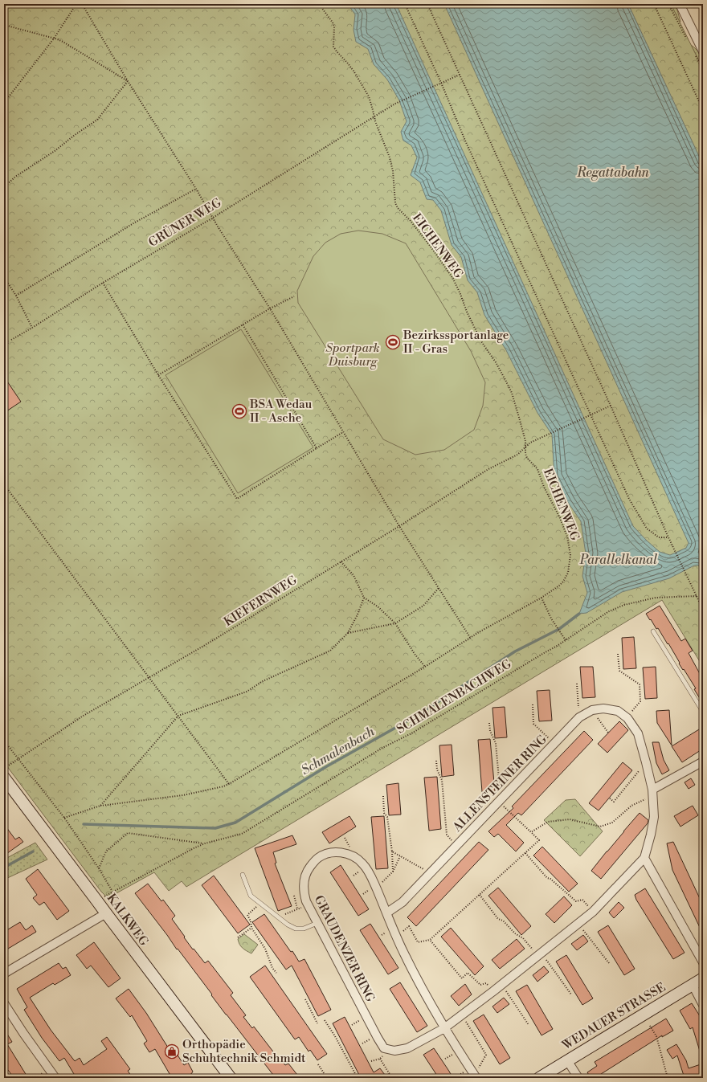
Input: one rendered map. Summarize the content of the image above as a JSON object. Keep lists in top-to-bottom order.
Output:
{
  "streets": {
    "street": [
      "ALLENSTEINER RING",
      "KALKWEG",
      "GRAUDENZER RING",
      "WEDAUER STRASSE"
    ],
    "path": [
      "GRÜNER WEG",
      "EICHENWEG",
      "KIEFERNWEG",
      "SCHMALENBACHWEG"
    ]
  },
  "crossings": [
    ["GRÜNER WEG", "EICHENWEG"],
    ["EICHENWEG", "KIEFERNWEG"],
    ["SCHMALENBACHWEG", "KALKWEG"],
    ["ALLENSTEINER RING", "GRAUDENZER RING"]
  ],
  "water": ["Regattabahn", "Parallelkanal", "Schmalenbach"],
  "parks": ["Sportpark Duisburg"],
  "places": {
    "sports": ["Bezirkssportanlage II - Gras", "BSA Wedau II - Asche"],
    "shop": ["Orthopädie Schuhtechnik Schmidt"]
  }
}
